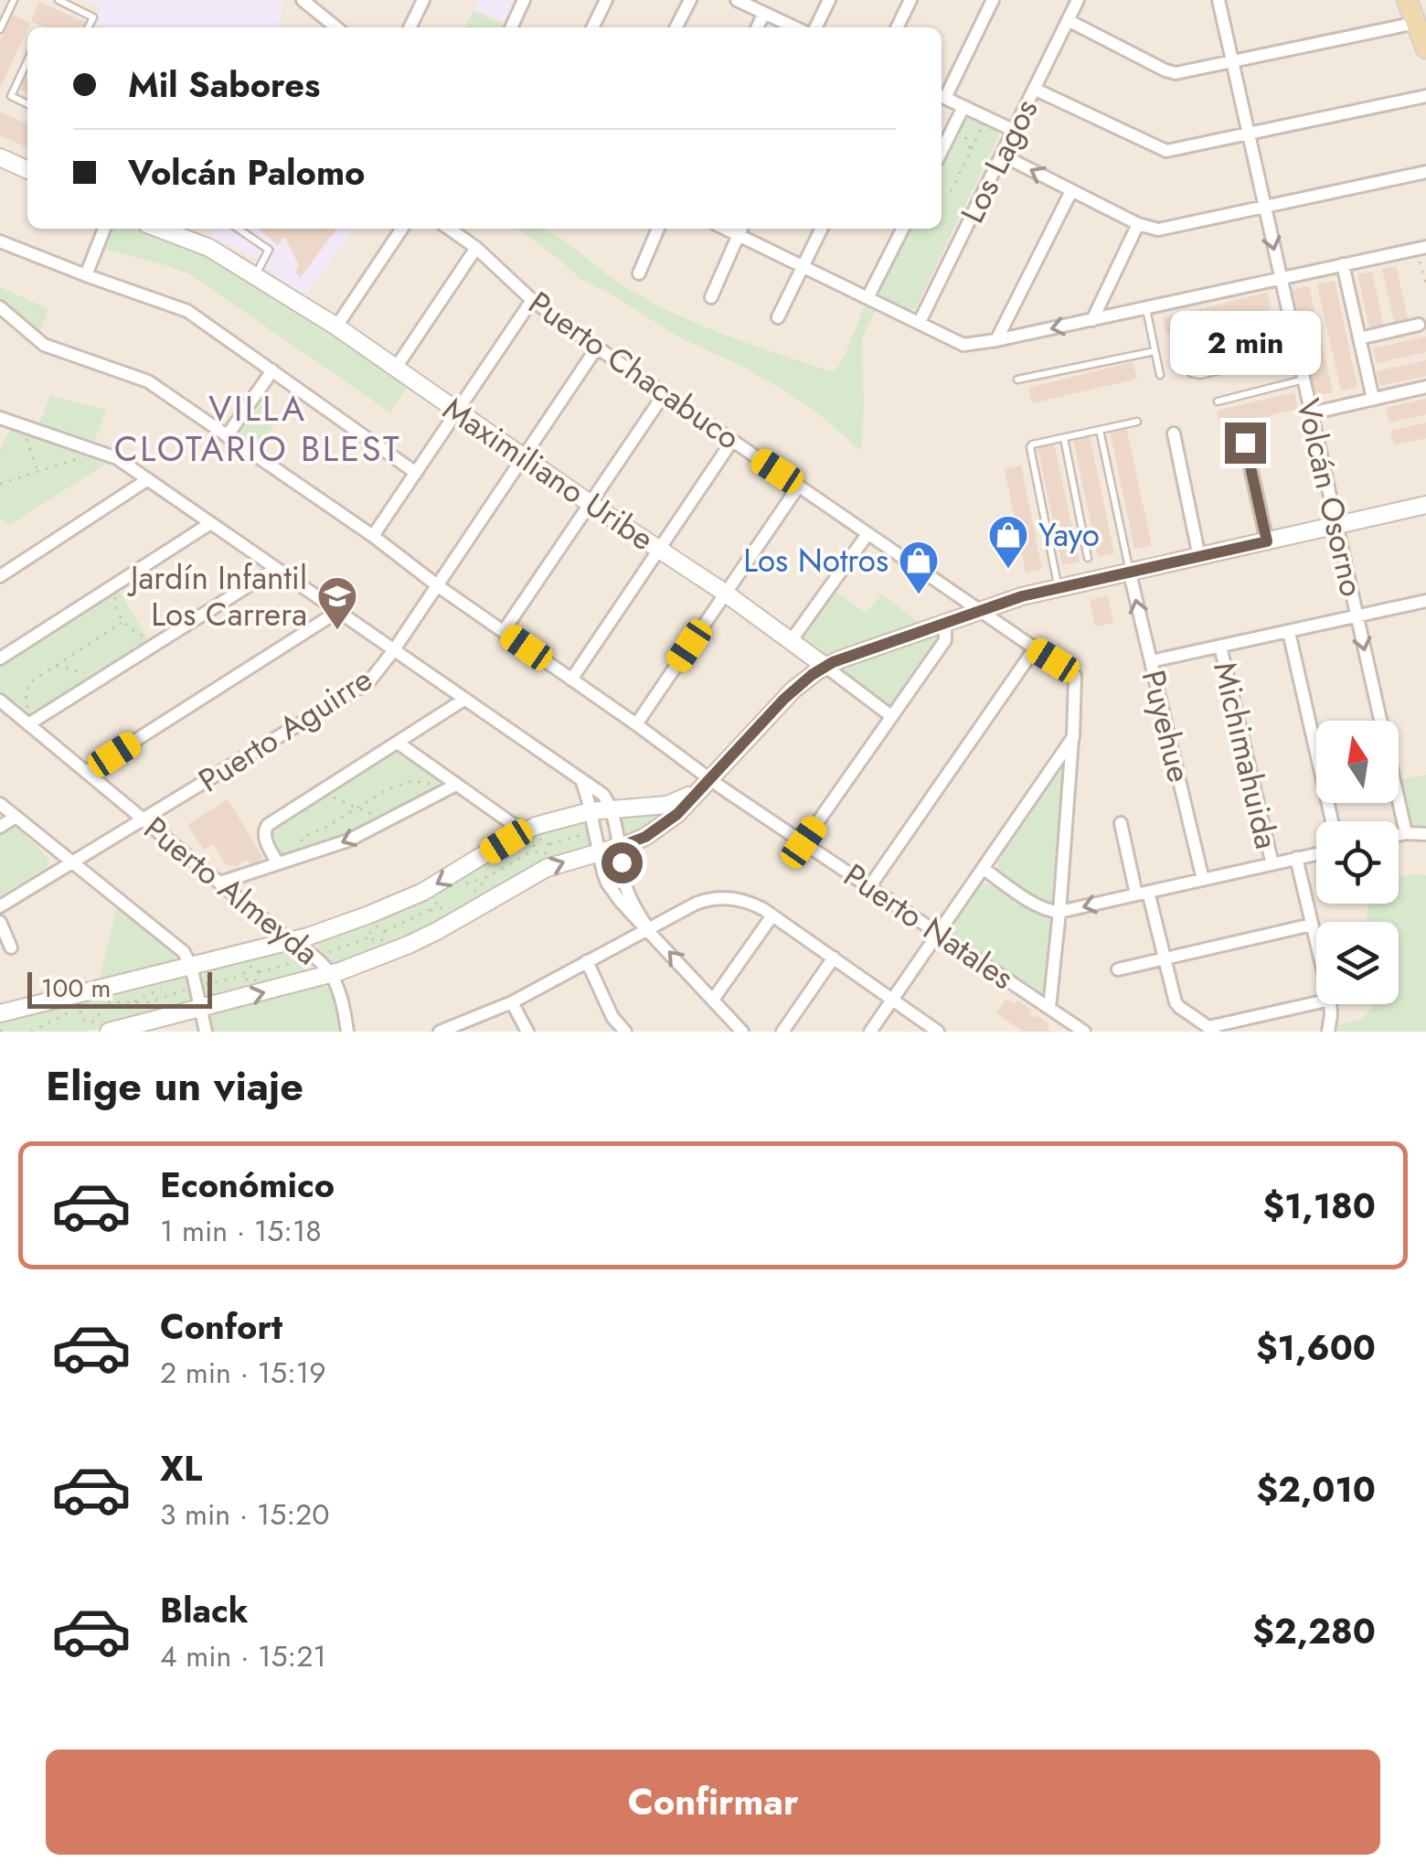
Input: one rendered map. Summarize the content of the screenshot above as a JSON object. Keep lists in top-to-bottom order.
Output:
{
  "streets": {
    "main road": ["Maximiliano Uribe"],
    "street": [
      "Los Lagos",
      "Puerto Chacabuco",
      "Volcán Osorno",
      "Puyehue",
      "Puerto Aguirre",
      "Michimahuida",
      "Puerto Almeyda",
      "Puerto Natales"
    ]
  },
  "crossings": [
    ["Puerto Chacabuco", "Puerto Aguirre"],
    ["Maximiliano Uribe", "Puerto Aguirre"],
    ["Puerto Aguirre", "Puerto Almeyda"],
    ["Puerto Aguirre", "Puerto Natales"]
  ],
  "districts": ["VILLA CLOTARIO BLEST"],
  "places": {
    "shop": ["Yayo", "Los Notros"],
    "school or university": ["Jardín Infantil Los Carrera"]
  },
  "scale_bar": "100 m",
  "north": "top",
  "page": {
    "banner": ["Mil Sabores", "Volcán Palomo"],
    "bubble": "2 min",
    "scale": "100 m",
    "heading": "Elige un viaje",
    "list": [
      {
        "name": "Económico",
        "note": "1 min · 15:18",
        "value": "$1,180"
      },
      {
        "name": "Confort",
        "note": "2 min · 15:19",
        "value": "$1,600"
      },
      {
        "name": "XL",
        "note": "3 min · 15:20",
        "value": "$2,010"
      },
      {
        "name": "Black",
        "note": "4 min · 15:21",
        "value": "$2,280"
      }
    ],
    "buttons": "Confirmar"
  }
}
